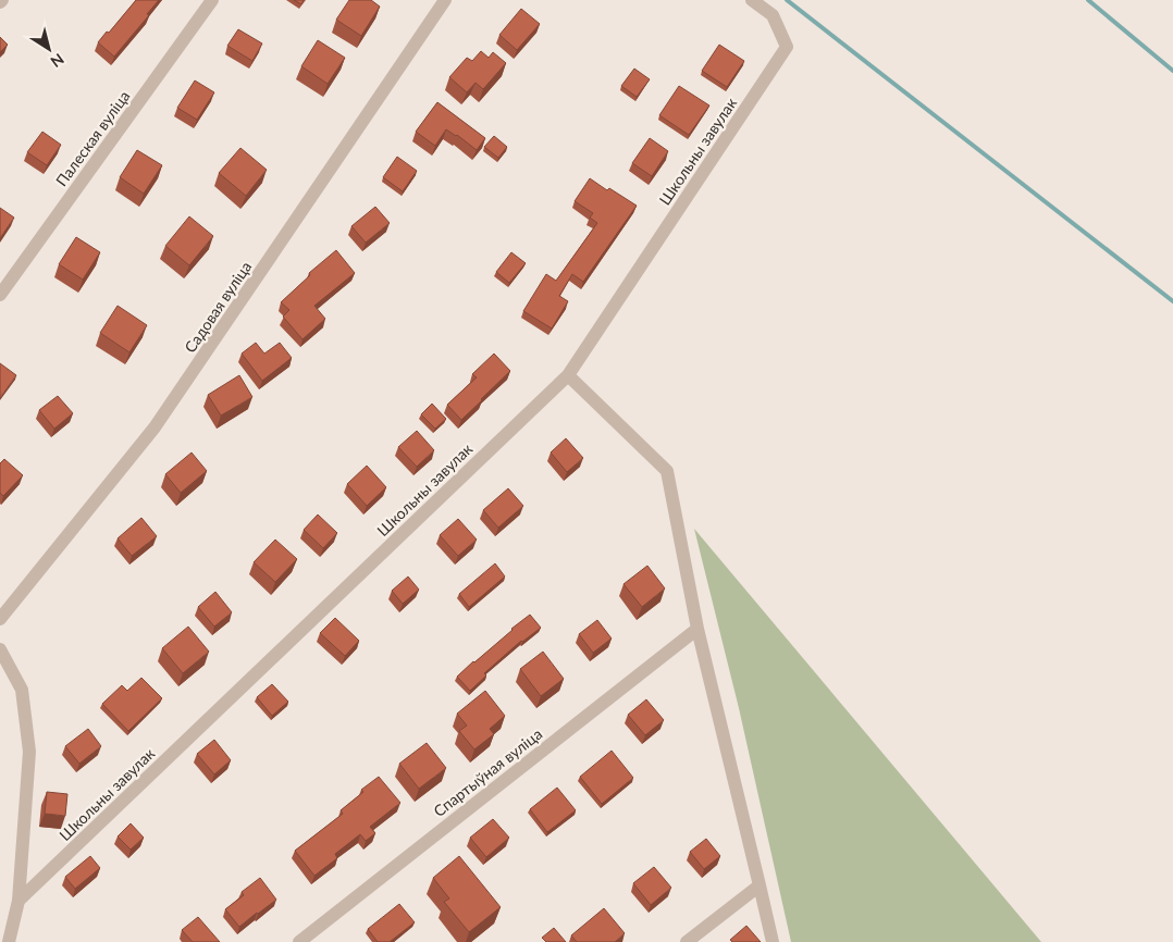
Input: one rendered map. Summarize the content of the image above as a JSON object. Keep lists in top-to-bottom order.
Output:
{
  "streets": {
    "street": [
      "Палеская вуліца",
      "Школьны завулак",
      "Садовая вуліца",
      "Спартыўная вуліца"
    ]
  },
  "north": "bottom right"
}
